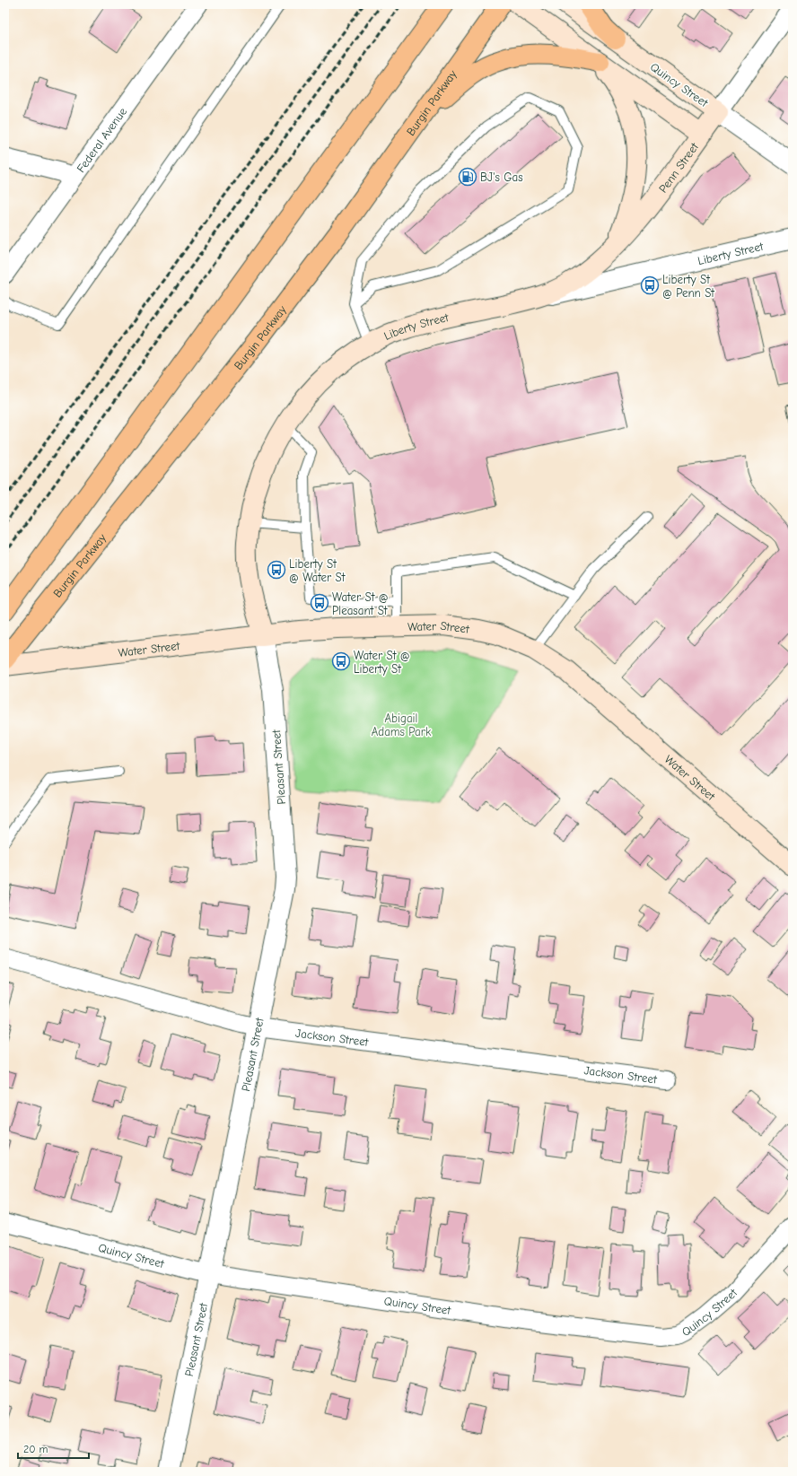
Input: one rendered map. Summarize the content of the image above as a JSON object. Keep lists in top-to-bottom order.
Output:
{
  "streets": {
    "main road": [
      "Quincy Street",
      "Burgin Parkway",
      "Penn Street",
      "Liberty Street",
      "Water Street"
    ],
    "street": ["Federal Avenue", "Pleasant Street", "Jackson Street"]
  },
  "crossings": [
    ["Quincy Street", "Penn Street"],
    ["Quincy Street", "Pleasant Street"],
    ["Penn Street", "Liberty Street"],
    ["Liberty Street", "Water Street"],
    ["Liberty Street", "Pleasant Street"],
    ["Water Street", "Pleasant Street"],
    ["Pleasant Street", "Jackson Street"]
  ],
  "parks": ["Abigail Adams Park"],
  "places": {
    "fuel station": ["BJ's Gas"],
    "bus stop": [
      "Liberty St @ Penn St",
      "Liberty St @ Water St",
      "Water St @ Pleasant St",
      "Water St @ Liberty St"
    ]
  },
  "scale_bar": "20 m"
}
